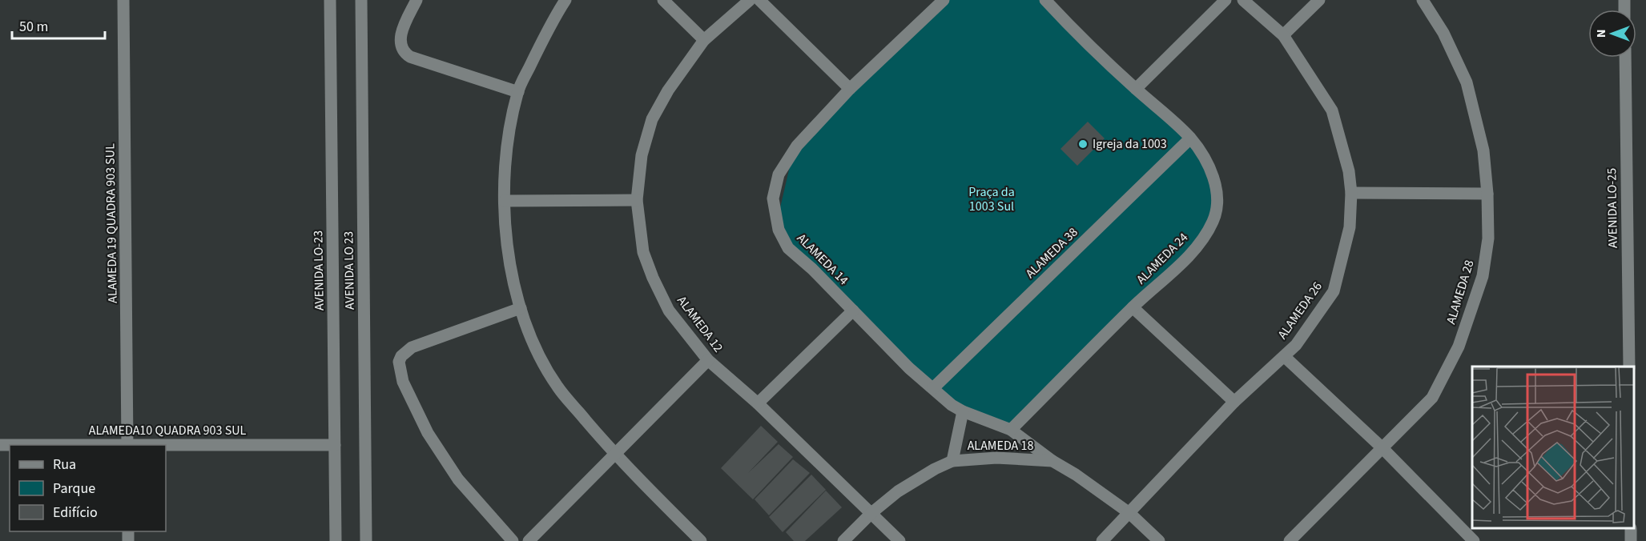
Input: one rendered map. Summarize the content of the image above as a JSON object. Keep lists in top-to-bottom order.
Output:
{
  "streets": {
    "street": [
      "AVENIDA LO-25",
      "ALAMEDA 19 QUADRA 903 SUL",
      "ALAMEDA 38",
      "ALAMEDA 24",
      "ALAMEDA 14",
      "AVENIDA LO-23",
      "AVENIDA LO 23",
      "ALAMEDA 28",
      "ALAMEDA 26",
      "ALAMEDA 12",
      "ALAMEDA10 QUADRA 903 SUL",
      "ALAMEDA 18"
    ]
  },
  "crossings": [
    ["ALAMEDA 38", "ALAMEDA 24"],
    ["ALAMEDA 38", "ALAMEDA 14"],
    ["ALAMEDA 24", "ALAMEDA 14"],
    ["AVENIDA LO-23", "ALAMEDA10 QUADRA 903 SUL"],
    ["ALAMEDA 26", "ALAMEDA 18"],
    ["ALAMEDA 12", "ALAMEDA 18"]
  ],
  "parks": ["Praça da 1003 Sul"],
  "places": ["Igreja da 1003"],
  "legend": ["Rua", "Parque", "Edifício"],
  "scale_bar": "50 m",
  "north": "left"
}
